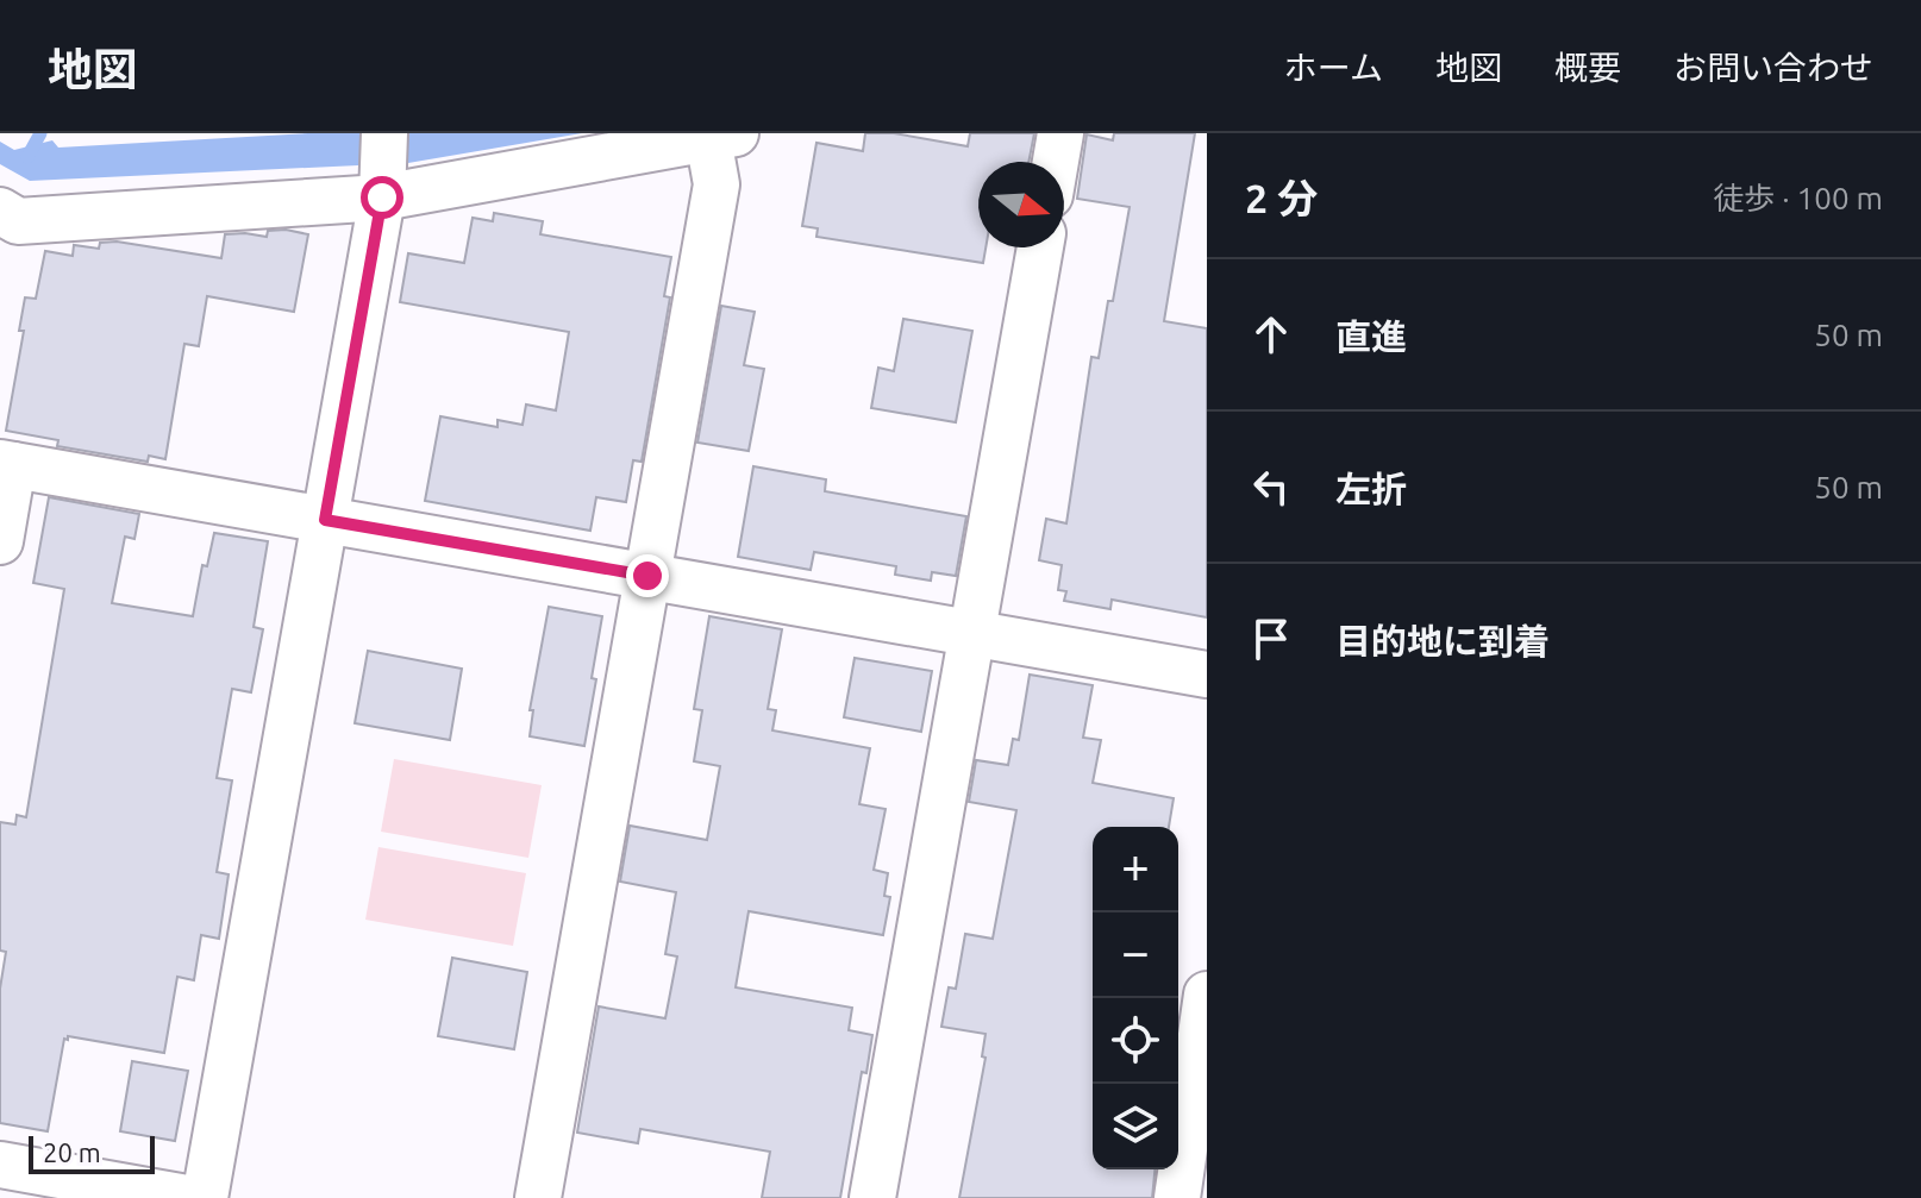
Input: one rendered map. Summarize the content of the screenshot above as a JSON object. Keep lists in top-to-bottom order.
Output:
{
  "scale_bar": "20 m",
  "north": "right",
  "page": {
    "header": "地図",
    "nav": [
      "ホーム",
      "地図",
      "概要",
      "お問い合わせ"
    ],
    "heading": ["2 分", "徒歩 · 100 m"],
    "list": [
      ["直進", "50 m"],
      ["左折", "50 m"],
      "目的地に到着"
    ],
    "map_buttons": ["+", "−"],
    "scale": "20 m"
  }
}
